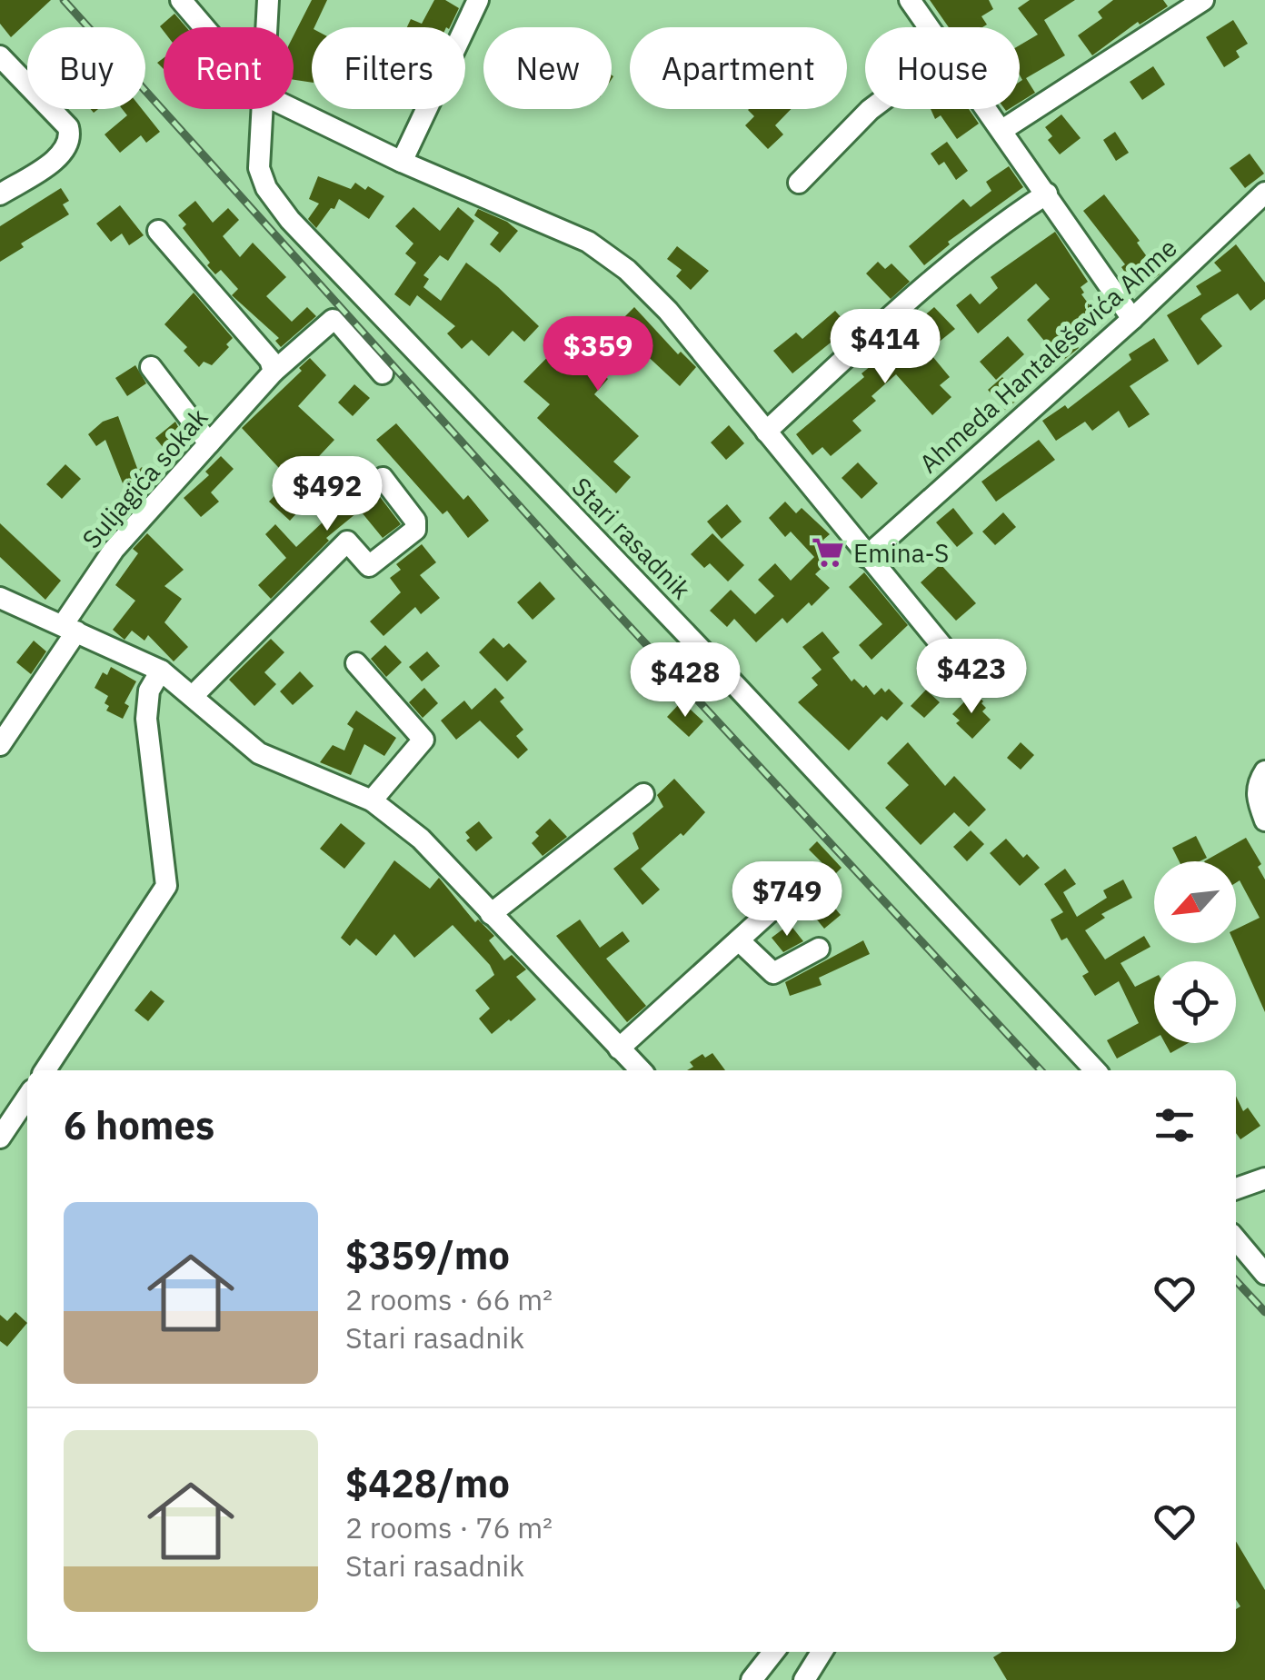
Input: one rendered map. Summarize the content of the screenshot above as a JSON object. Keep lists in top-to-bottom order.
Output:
{
  "streets": {
    "street": ["Ahmeda Hantaleševića Ahme", "Suljagića sokak", "Stari rasadnik"]
  },
  "places": {
    "supermarket": ["Emina-S"]
  },
  "north": "bottom left",
  "page": {
    "chip": [
      "Buy",
      "Rent",
      "Filters",
      "New",
      "Apartment",
      "House"
    ],
    "price": [
      "$414",
      "$359",
      "$492",
      "$423",
      "$428",
      "$749"
    ],
    "heading": "6 homes",
    "list": [
      {
        "name": "$359/mo",
        "note": "2 rooms · 66 m² · Stari rasadnik"
      },
      {
        "name": "$428/mo",
        "note": "2 rooms · 76 m² · Stari rasadnik"
      }
    ]
  }
}
